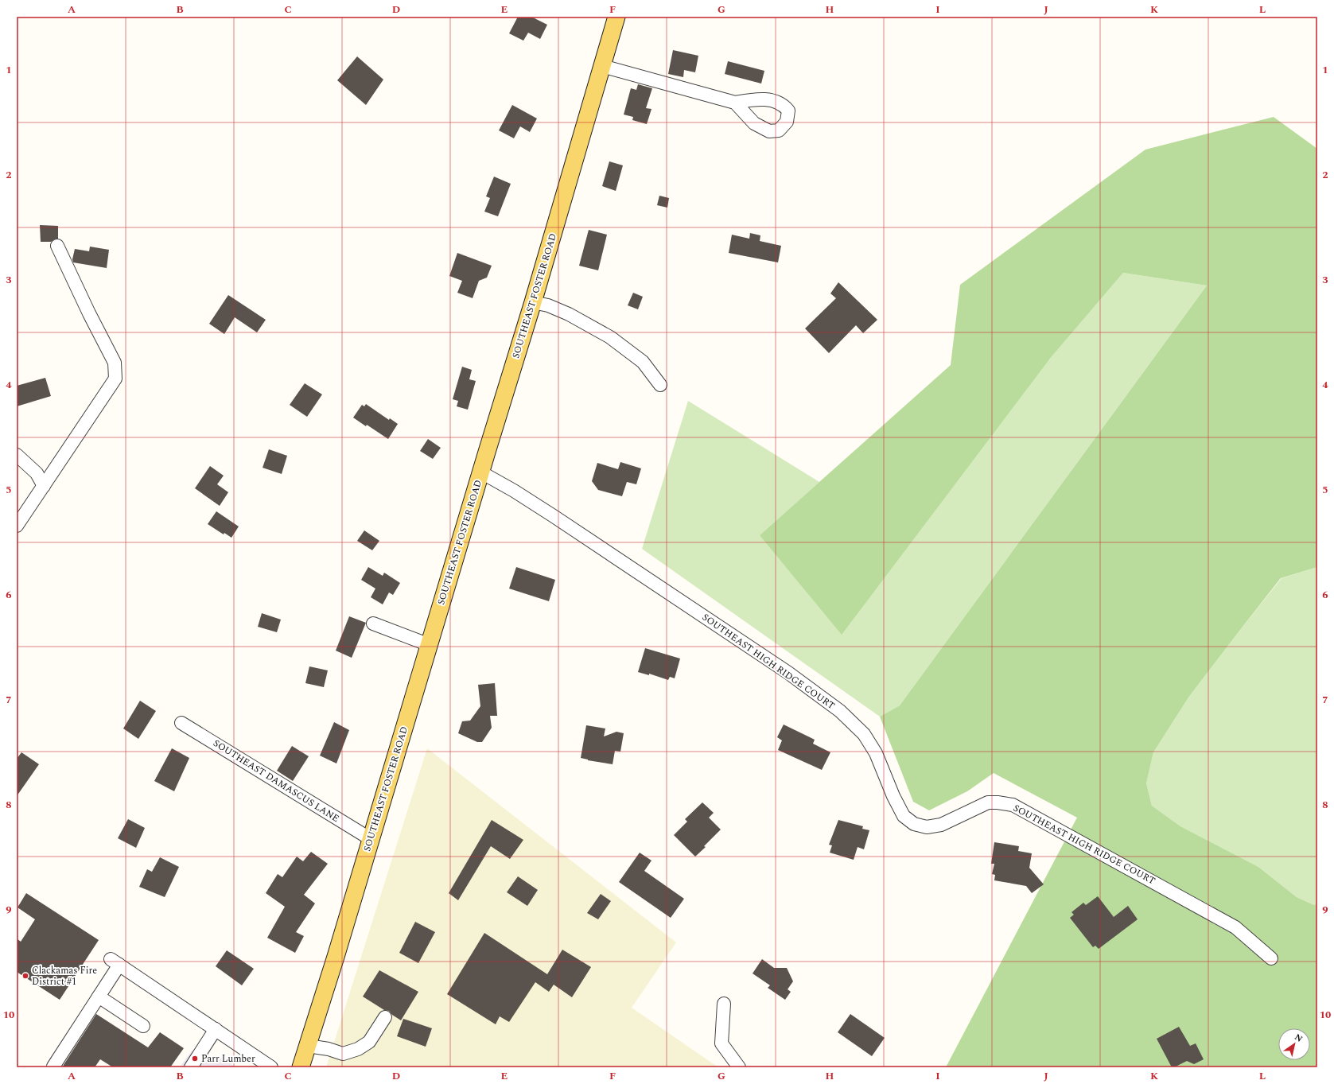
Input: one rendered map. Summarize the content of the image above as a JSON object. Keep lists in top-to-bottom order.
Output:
{
  "streets": {
    "main road": ["SOUTHEAST FOSTER ROAD"],
    "street": ["SOUTHEAST HIGH RIDGE COURT", "SOUTHEAST DAMASCUS LANE"]
  },
  "crossings": [
    ["SOUTHEAST FOSTER ROAD", "SOUTHEAST HIGH RIDGE COURT"],
    ["SOUTHEAST FOSTER ROAD", "SOUTHEAST DAMASCUS LANE"]
  ],
  "places": ["Clackamas Fire District #1", "Parr Lumber"],
  "north": "top right",
  "grid": {
    "columns": [
      "A",
      "B",
      "C",
      "D",
      "E",
      "F",
      "G",
      "H",
      "I",
      "J",
      "K",
      "L"
    ],
    "rows": [
      "1",
      "2",
      "3",
      "4",
      "5",
      "6",
      "7",
      "8",
      "9",
      "10"
    ]
  }
}
